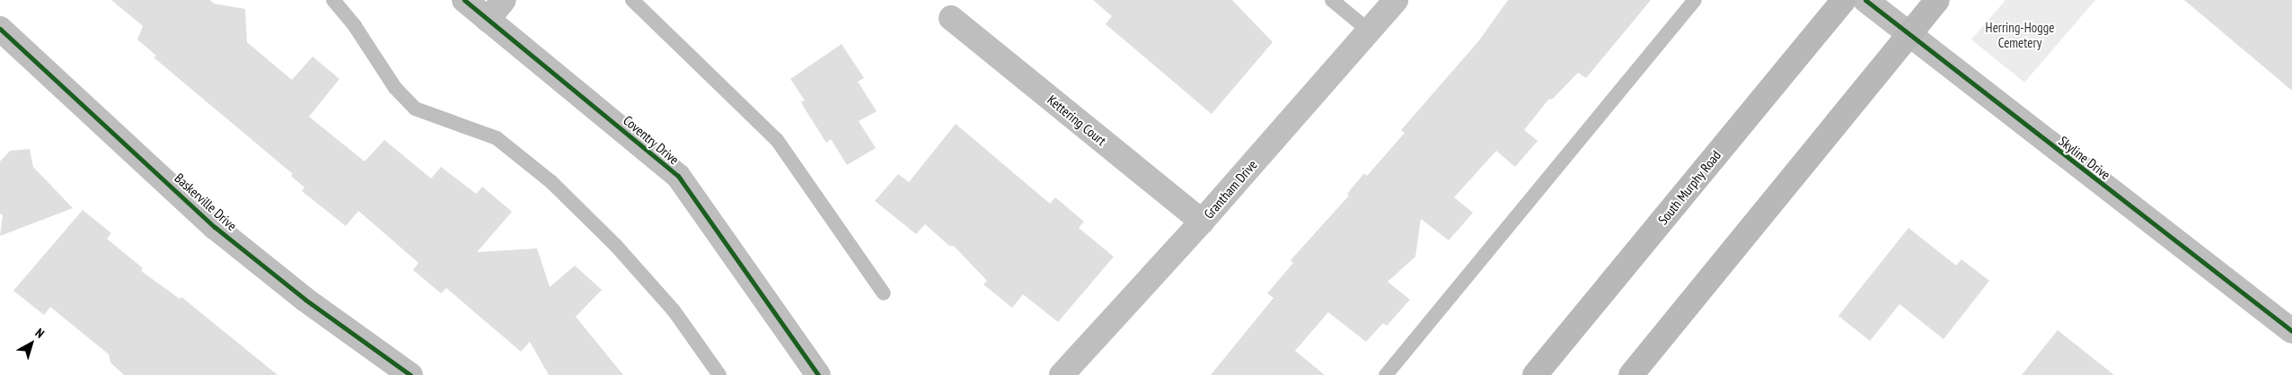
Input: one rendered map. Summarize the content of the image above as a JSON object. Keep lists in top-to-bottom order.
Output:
{
  "streets": {
    "main road": ["South Murphy Road"],
    "street": [
      "Kettering Court",
      "Coventry Drive",
      "Skyline Drive",
      "Grantham Drive",
      "Baskerville Drive"
    ]
  },
  "crossings": [
    ["Kettering Court", "Grantham Drive"]
  ],
  "parks": ["Herring-Hogge Cemetery"],
  "north": "top right"
}
